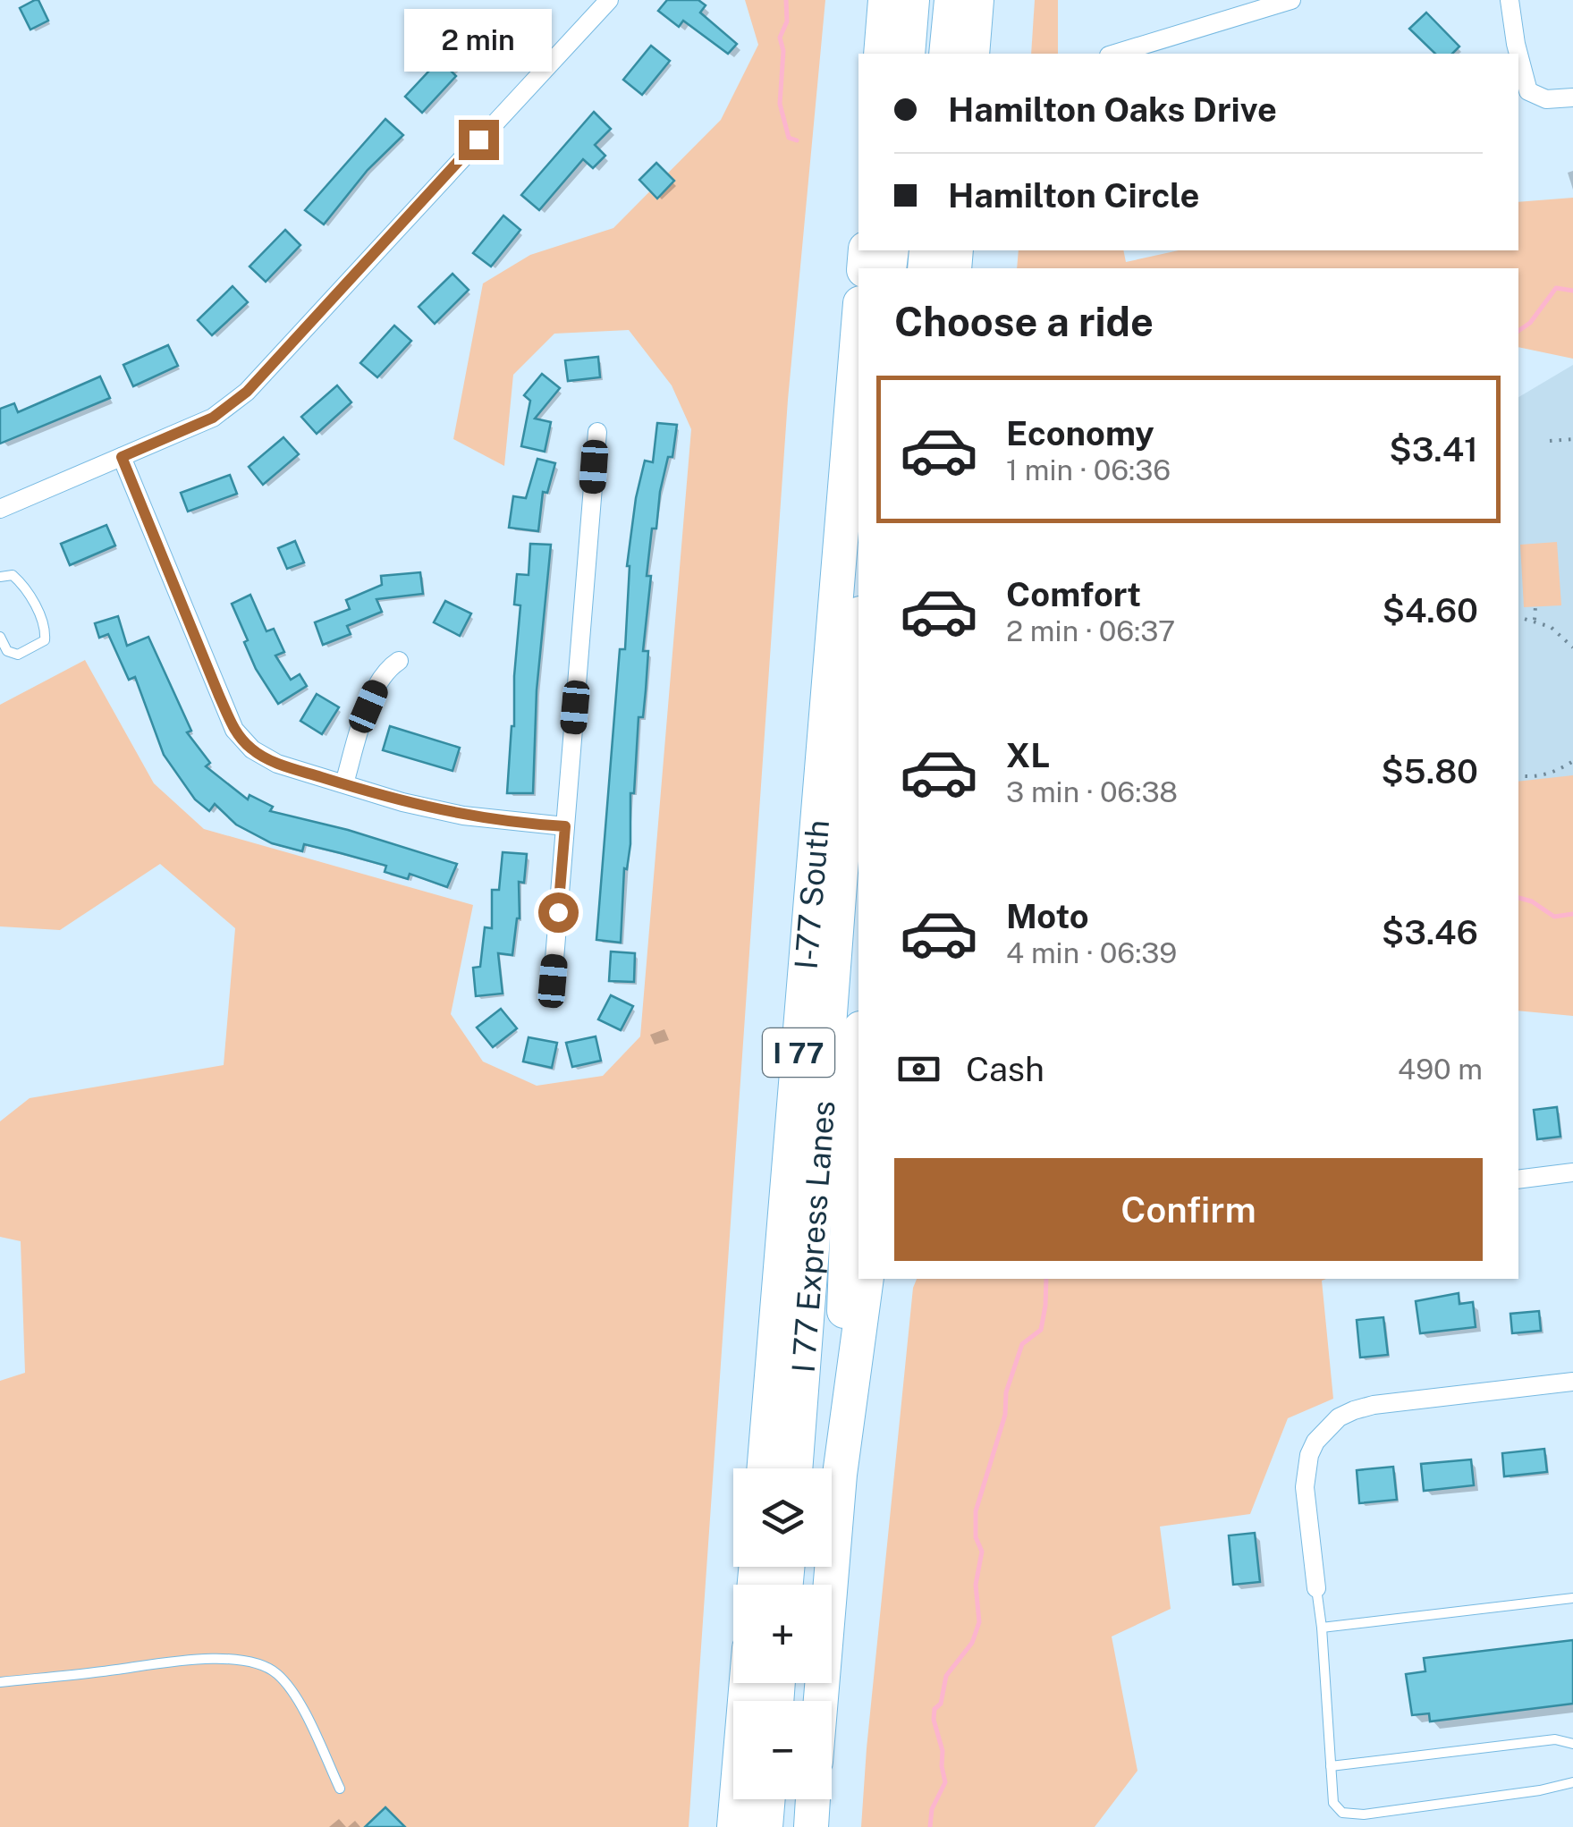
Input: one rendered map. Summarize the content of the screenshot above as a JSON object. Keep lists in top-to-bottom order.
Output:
{
  "streets": {
    "highway": ["I-77 South", "I 77", "I 77 Express Lanes"]
  },
  "crossings": [
    ["I 77", "I 77 Express Lanes"]
  ],
  "page": {
    "bubble": "2 min",
    "banner": ["Hamilton Oaks Drive", "Hamilton Circle"],
    "heading": "Choose a ride",
    "list": [
      {
        "name": "Economy",
        "note": "1 min · 06:36",
        "value": "$3.41"
      },
      {
        "name": "Comfort",
        "note": "2 min · 06:37",
        "value": "$4.60"
      },
      {
        "name": "XL",
        "note": "3 min · 06:38",
        "value": "$5.80"
      },
      {
        "name": "Moto",
        "note": "4 min · 06:39",
        "value": "$3.46"
      }
    ],
    "pay": ["Cash", "490 m"],
    "buttons": "Confirm",
    "map_buttons": ["+", "−"]
  }
}
